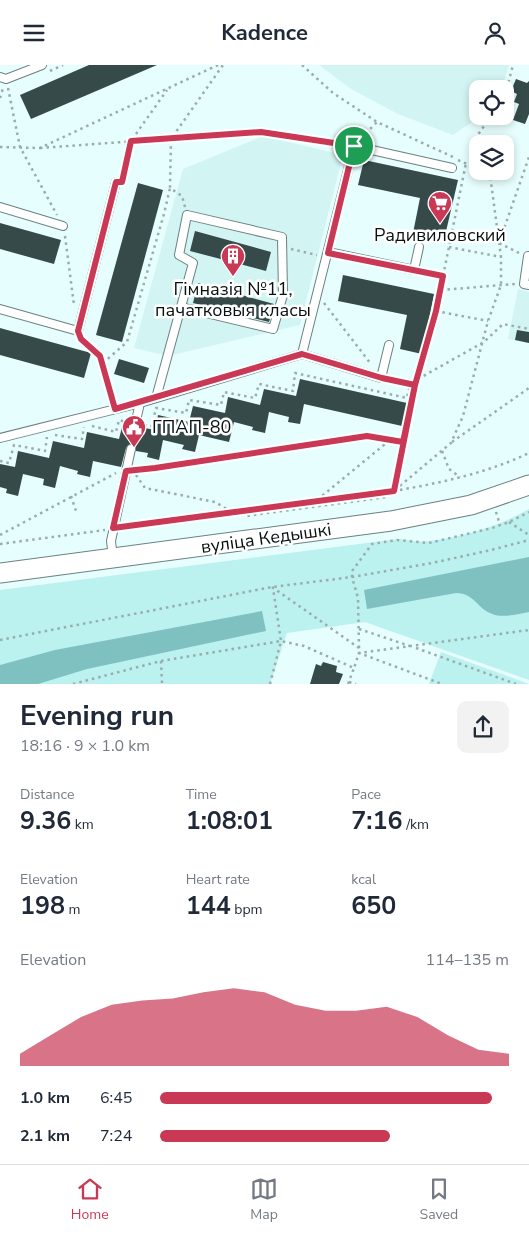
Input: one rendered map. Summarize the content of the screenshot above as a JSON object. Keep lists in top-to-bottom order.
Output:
{
  "streets": {
    "street": ["вуліца Кедышкі"]
  },
  "places": {
    "supermarket": ["Радивиловский"],
    "building": ["Гімназія №11, пачатковыя класы"],
    "public building": ["ГПАП-80"]
  },
  "page": {
    "header": "Kadence",
    "heading": ["Evening run", "18:16 · 9 × 1.0 km"],
    "stats": [
      ["Distance", "9.36 km"],
      ["Time", "1:08:01"],
      ["Pace", "7:16 /km"],
      ["Elevation", "198 m"],
      ["Heart rate", "144 bpm"],
      ["kcal", "650"]
    ],
    "chart": ["Elevation", "114–135 m"],
    "list": [
      {
        "name": "1.0 km",
        "note": "6:45"
      },
      {
        "name": "2.1 km",
        "note": "7:24"
      }
    ],
    "tabs": ["Home", "Map", "Saved"]
  }
}
